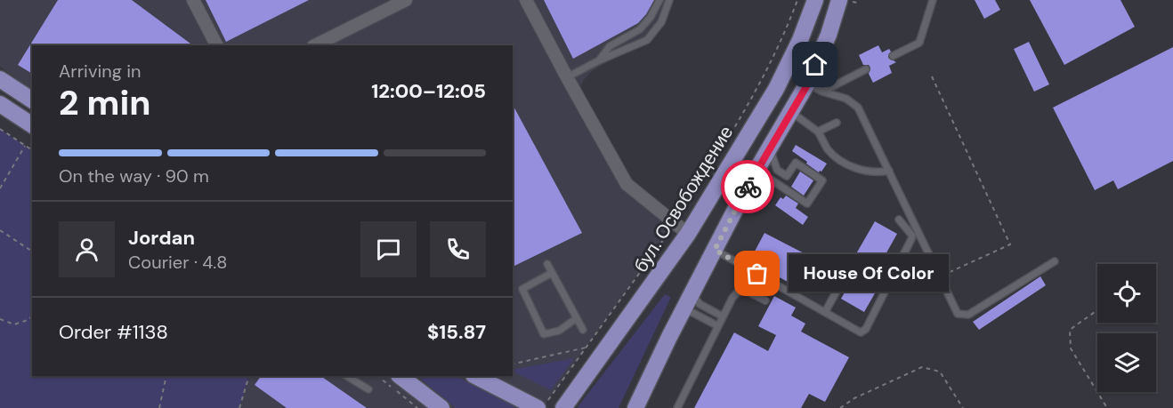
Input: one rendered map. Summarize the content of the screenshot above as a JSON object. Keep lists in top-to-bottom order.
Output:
{
  "streets": {
    "main road": ["бул. Освобождение"]
  },
  "places": ["House Of Color"],
  "page": {
    "heading": ["2 min", "Arriving in", "12:00–12:05"],
    "panel": [
      "Jordan",
      "Courier · 4.8",
      "Order #1138",
      "$15.87"
    ],
    "bar": "On the way · 90 m",
    "bubble": "House Of Color"
  }
}
